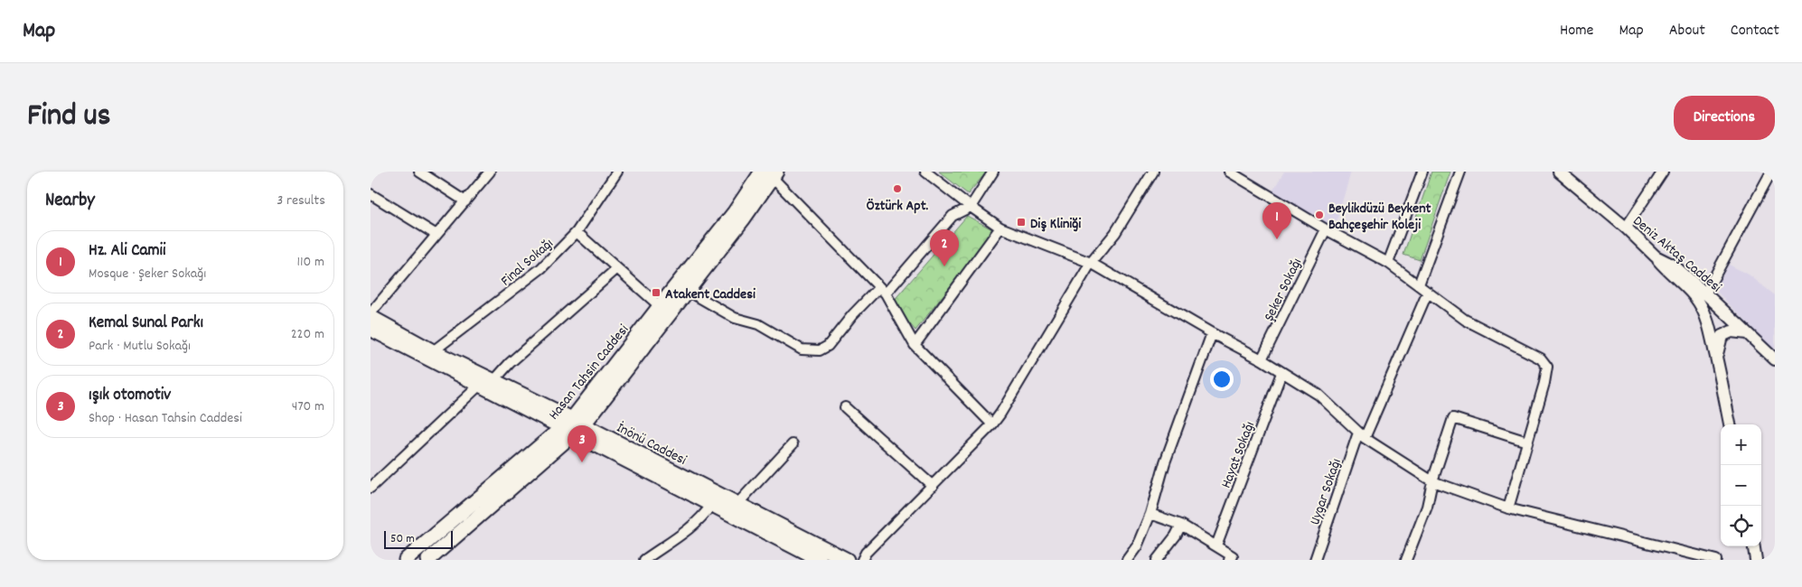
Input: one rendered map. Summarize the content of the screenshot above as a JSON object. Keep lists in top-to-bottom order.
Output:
{
  "streets": {
    "main road": ["Hasan Tahsin Caddesi", "İnönü Caddesi"],
    "street": [
      "Deniz Aktaş Caddesi",
      "Final Sokağı",
      "Şeker Sokağı",
      "Hayat Sokağı",
      "Uygar Sokağı"
    ]
  },
  "crossings": [
    ["Final Sokağı", "İnönü Caddesi"],
    ["Hasan Tahsin Caddesi", "İnönü Caddesi"]
  ],
  "places": {
    "other": ["Öztürk Apt.", "Beylikdüzü Beykent Bahçeşehir Koleji"],
    "transit": ["Diş Kliniği", "Atakent Caddesi"]
  },
  "scale_bar": "50 m",
  "page": {
    "header": "Map",
    "nav": [
      "Home",
      "Map",
      "About",
      "Contact"
    ],
    "title": "Find us",
    "buttons": "Directions",
    "heading": ["Nearby", "3 results"],
    "pins": ["1", "2", "3"],
    "list": [
      {
        "mark": "1",
        "name": "Hz. Ali Camii",
        "note": "Mosque · Şeker Sokağı",
        "value": "110 m"
      },
      {
        "mark": "2",
        "name": "Kemal Sunal Parkı",
        "note": "Park · Mutlu Sokağı",
        "value": "220 m"
      },
      {
        "mark": "3",
        "name": "ışık otomotiv",
        "note": "Shop · Hasan Tahsin Caddesi",
        "value": "470 m"
      }
    ],
    "map_buttons": ["+", "−"],
    "scale": "50 m"
  }
}
